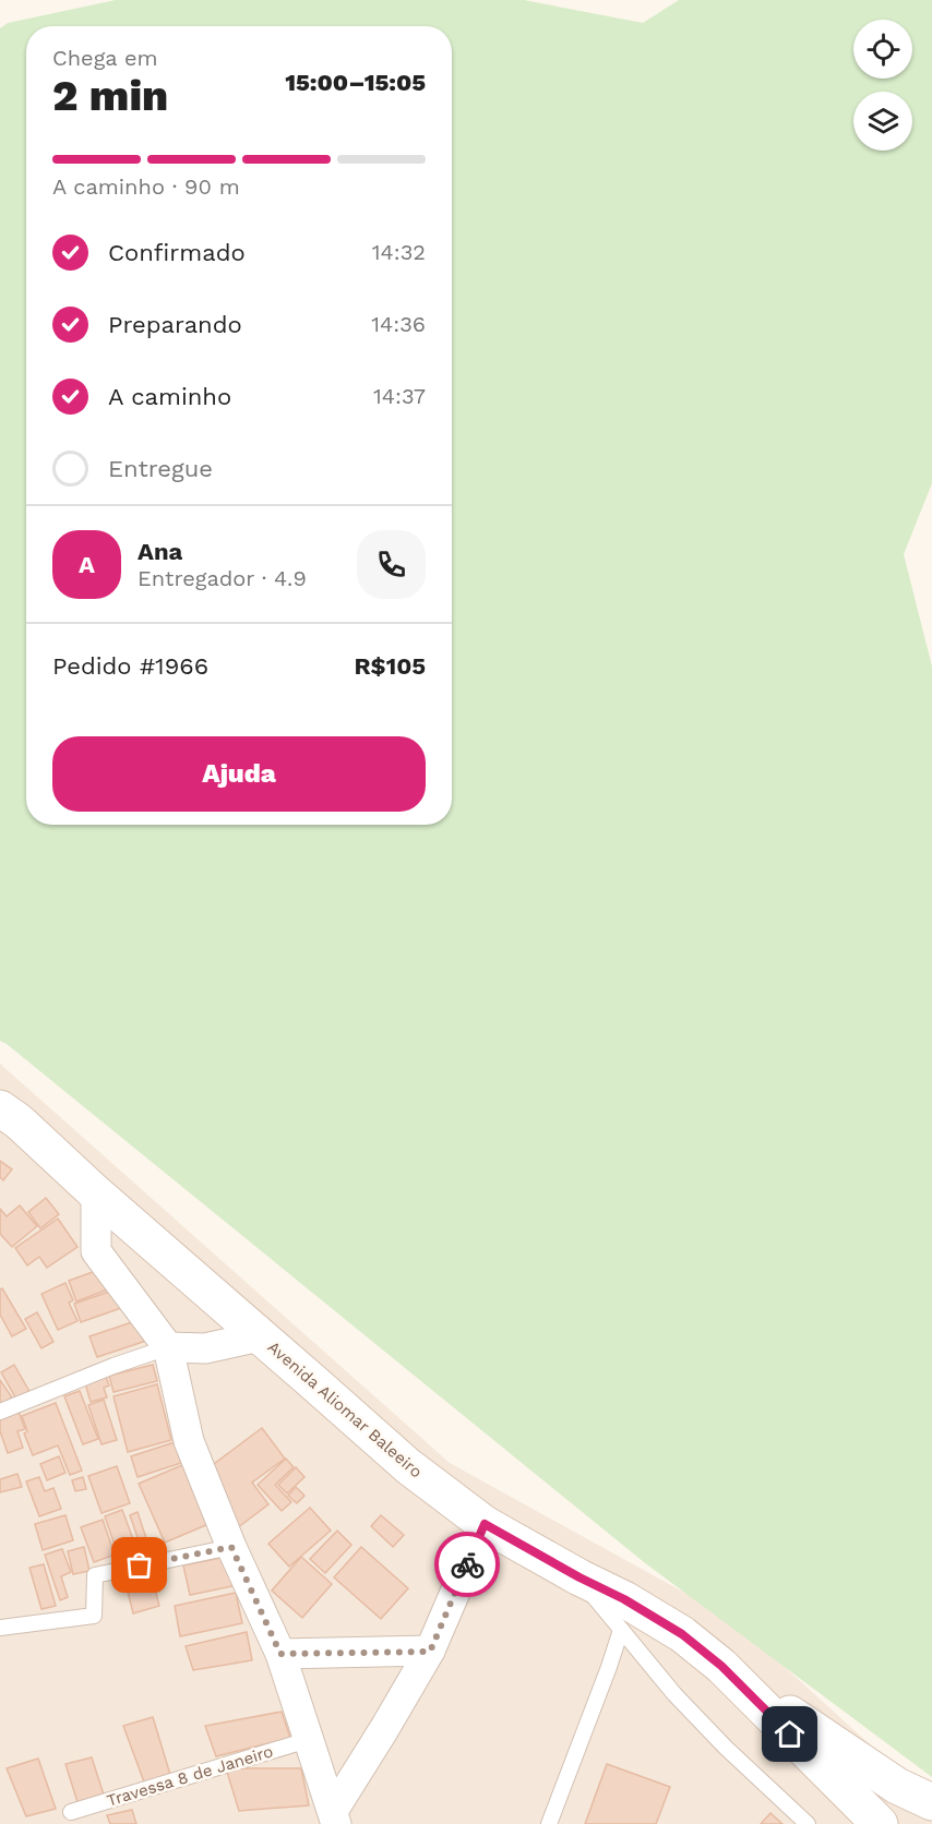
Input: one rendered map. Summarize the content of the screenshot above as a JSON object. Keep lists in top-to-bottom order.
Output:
{
  "streets": {
    "main road": ["Avenida Aliomar Baleeiro"],
    "lane": ["Travessa 8 de Janeiro"]
  },
  "page": {
    "heading": ["2 min", "Chega em", "15:00–15:05"],
    "panel": [
      "Ana",
      "Entregador · 4.9",
      "Pedido #1966",
      "R$105"
    ],
    "bar": "A caminho · 90 m",
    "list": [
      ["Confirmado", "14:32"],
      ["Preparando", "14:36"],
      ["A caminho", "14:37"],
      "Entregue"
    ],
    "round": "A",
    "buttons": "Ajuda"
  }
}
